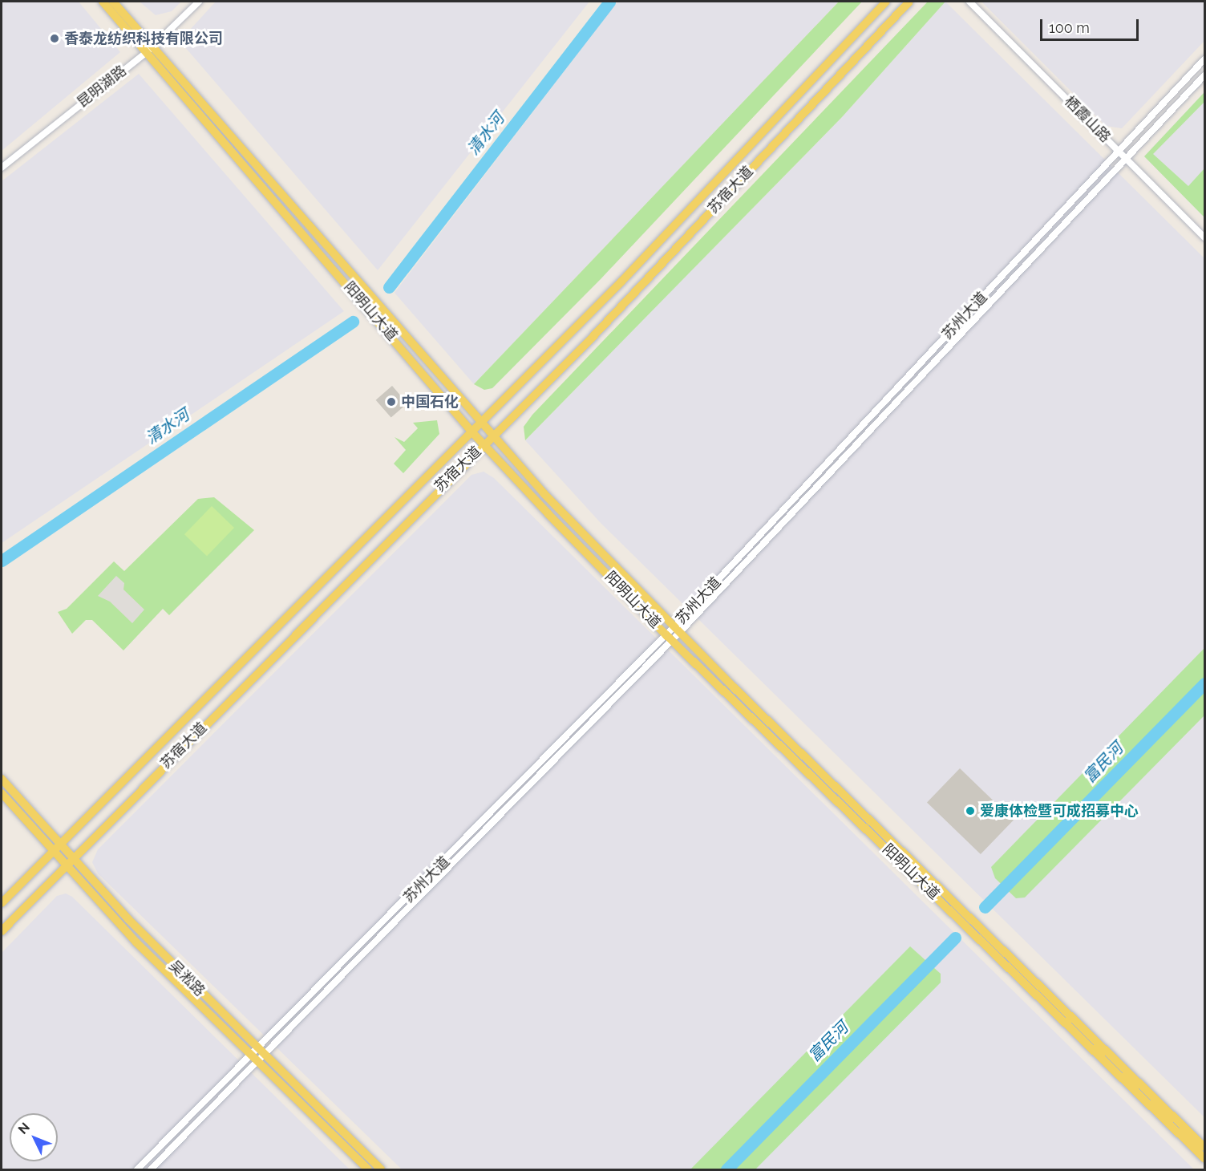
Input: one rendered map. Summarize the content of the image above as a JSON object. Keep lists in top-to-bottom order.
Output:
{
  "streets": {
    "main road": ["苏宿大道", "阳明山大道", "吴淞路"],
    "street": ["昆明湖路", "栖霞山路", "苏州大道"]
  },
  "crossings": [
    ["昆明湖路", "阳明山大道"],
    ["栖霞山路", "苏州大道"],
    ["苏宿大道", "阳明山大道"],
    ["苏宿大道", "吴淞路"],
    ["阳明山大道", "苏州大道"],
    ["苏州大道", "吴淞路"]
  ],
  "water": ["清水河", "富民河"],
  "places": ["香泰龙纺织科技有限公司", "中国石化", "爱康体检暨可成招募中心"],
  "scale_bar": "100 m",
  "north": "top left"
}
